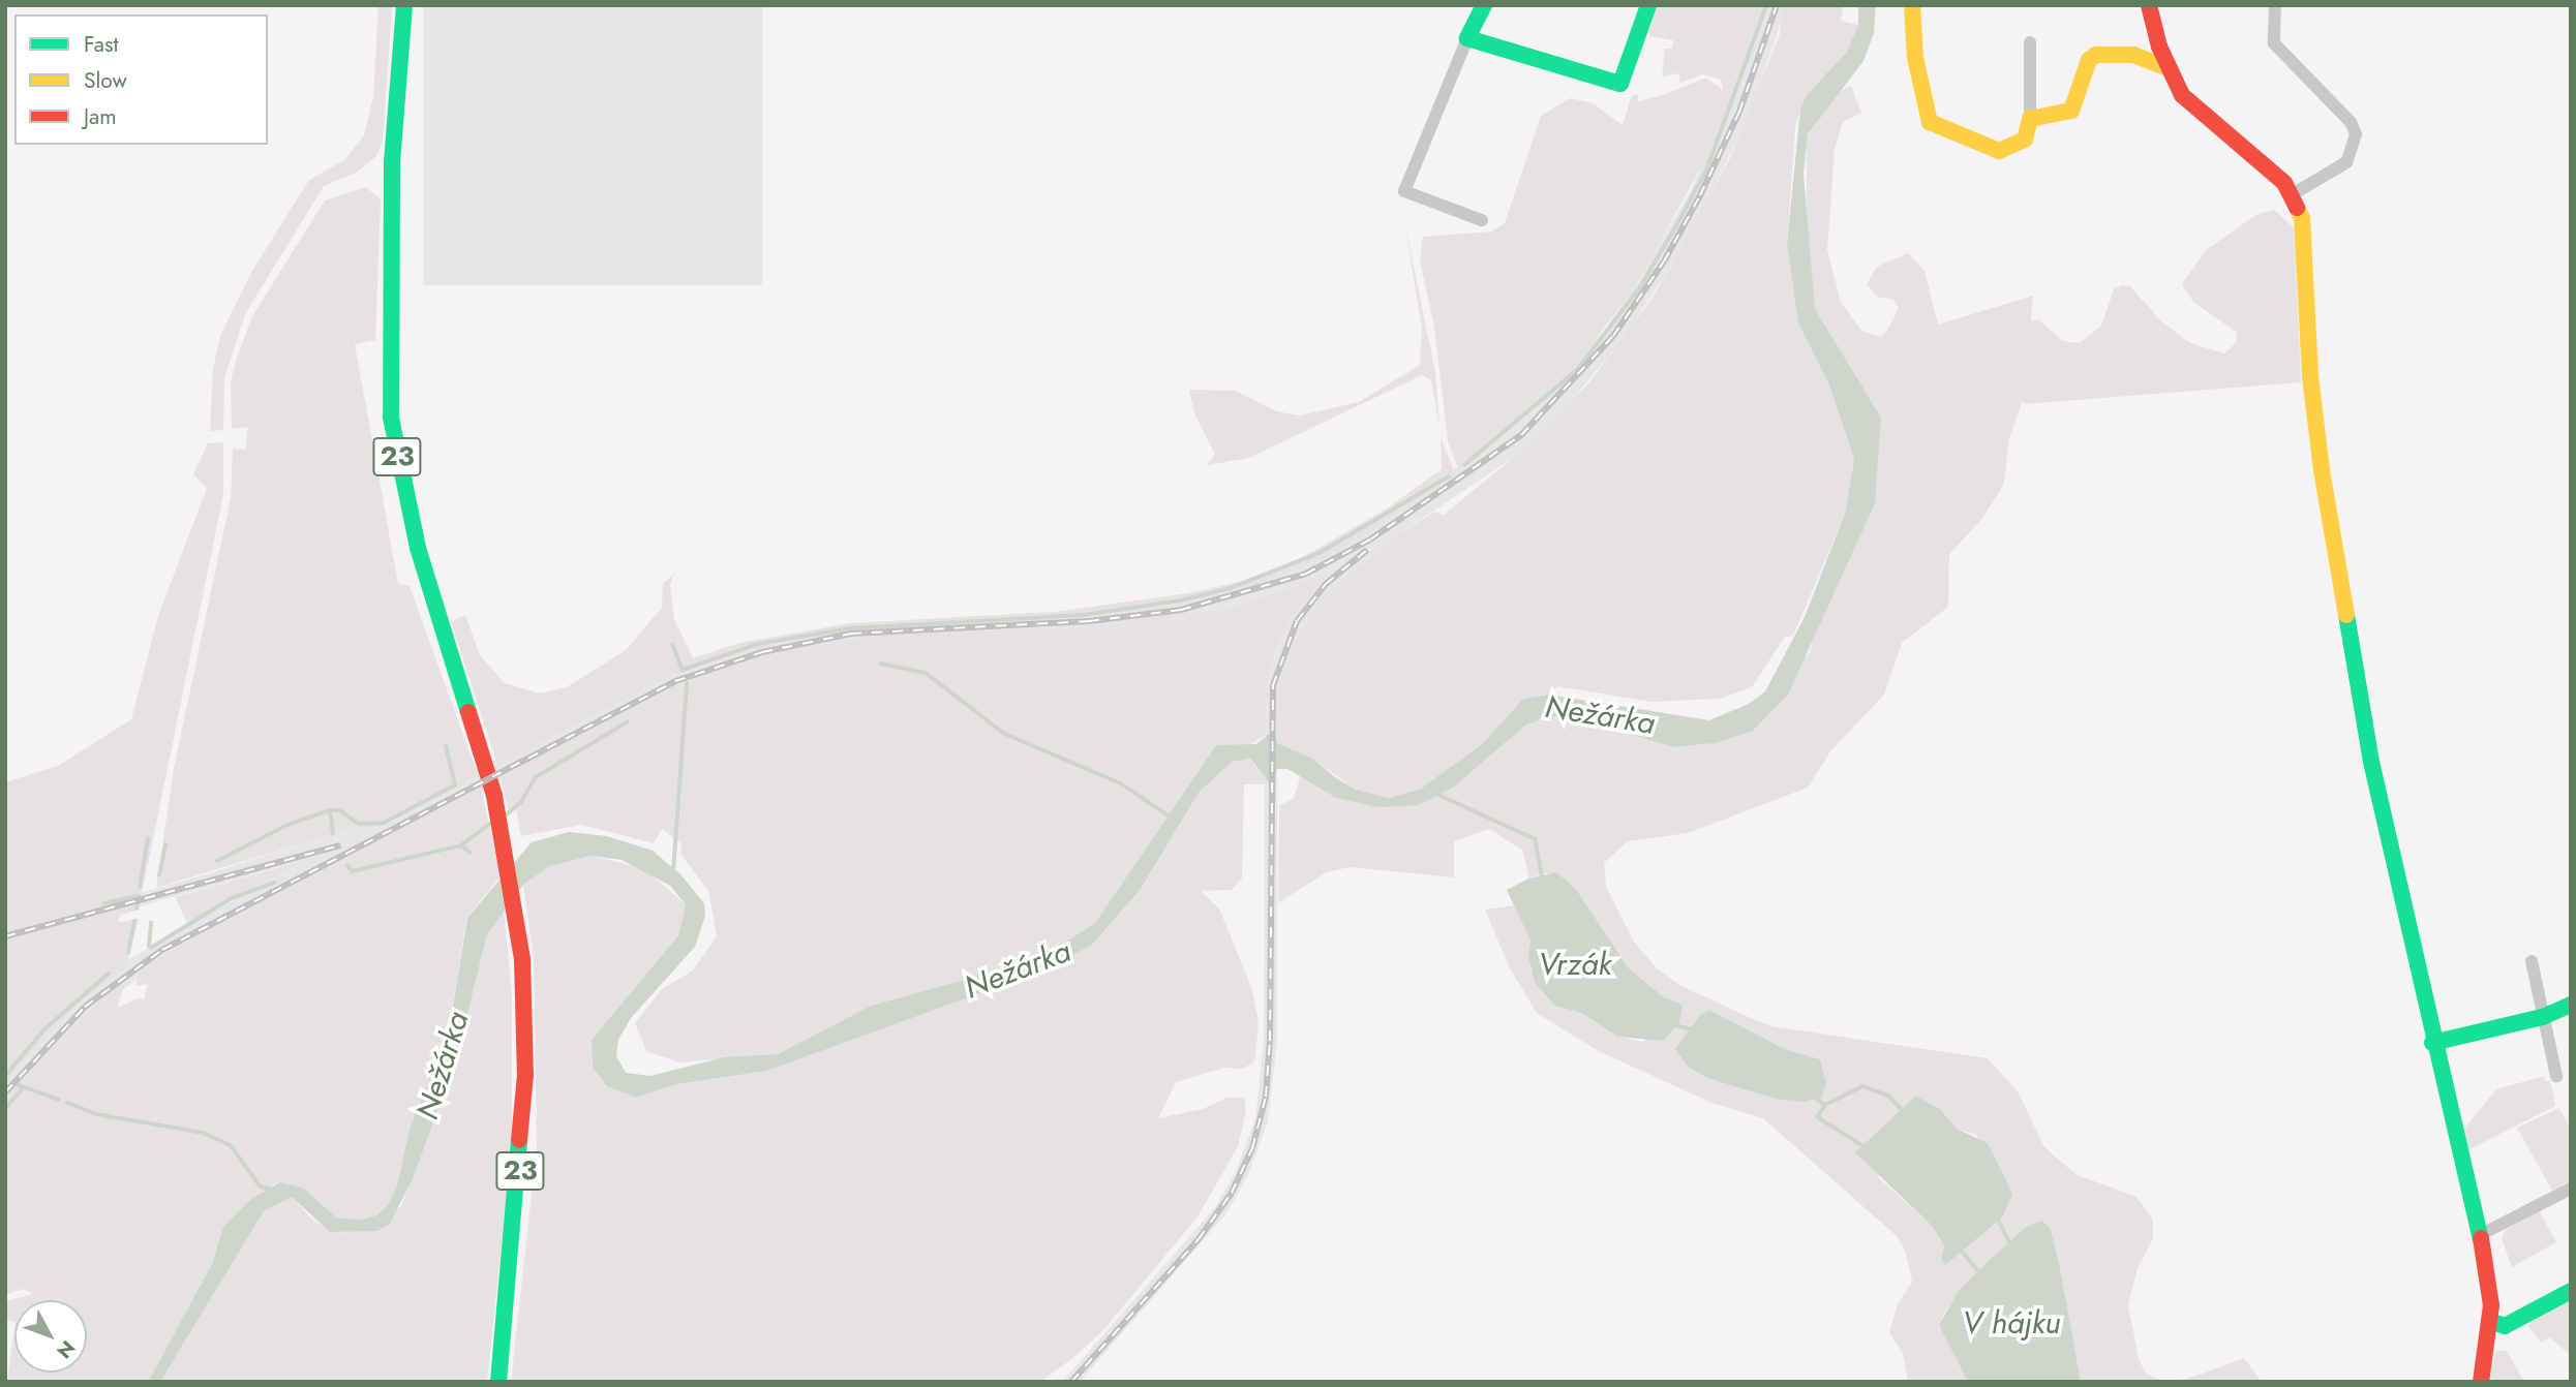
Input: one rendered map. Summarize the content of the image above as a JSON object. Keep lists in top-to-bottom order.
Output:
{
  "streets": {
    "street": ["23"]
  },
  "water": ["Nežárka", "Vrzák", "V hájku"],
  "legend": ["Fast", "Slow", "Jam"],
  "north": "bottom right"
}
